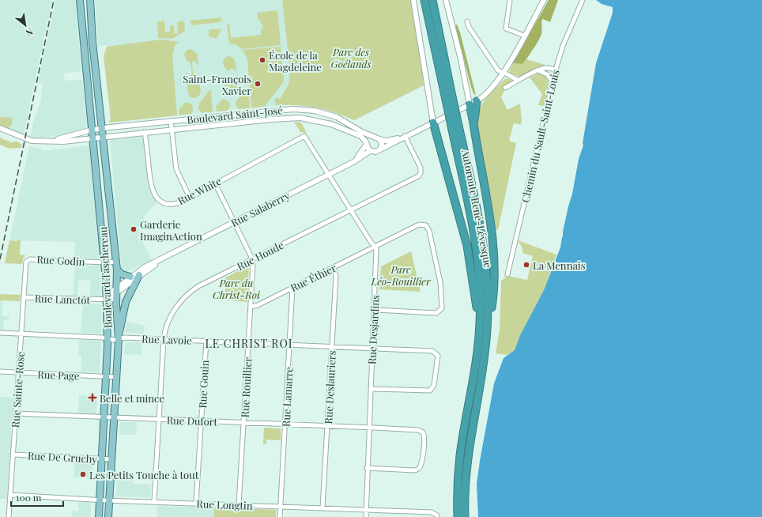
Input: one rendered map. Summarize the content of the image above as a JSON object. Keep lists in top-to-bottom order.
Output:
{
  "streets": {
    "highway": ["Autoroute René-Lévesque"],
    "main road": ["Boulevard Taschereau"],
    "street": [
      "Boulevard Saint-José",
      "Chemin du Sault-Saint-Louis",
      "Rue White",
      "Rue Salaberry",
      "Rue Houde",
      "Rue Godin",
      "Rue Éthier",
      "Rue Lanctôt",
      "Rue Desjardins",
      "Rue Lavoie",
      "Rue Page",
      "Rue Gouin",
      "Rue Rouillier",
      "Rue Deslauriers",
      "Rue Sainte-Rose",
      "Rue Lamarre",
      "Rue Dufort",
      "Rue De Gruchy",
      "Rue Longtin"
    ]
  },
  "crossings": [
    ["Boulevard Saint-José", "Rue White"],
    ["Boulevard Saint-José", "Rue Salaberry"],
    ["Boulevard Saint-José", "Boulevard Taschereau"],
    ["Rue White", "Rue Desjardins"],
    ["Rue White", "Rue Rouillier"],
    ["Rue Salaberry", "Boulevard Taschereau"],
    ["Rue Salaberry", "Rue Lanctôt"],
    ["Rue Salaberry", "Rue Desjardins"],
    ["Rue Salaberry", "Rue Rouillier"],
    ["Rue Houde", "Rue Desjardins"],
    ["Rue Houde", "Rue Lavoie"],
    ["Rue Houde", "Rue Rouillier"],
    ["Rue Houde", "Rue Dufort"],
    ["Rue Houde", "Rue Longtin"],
    ["Rue Godin", "Boulevard Taschereau"],
    ["Rue Godin", "Rue Sainte-Rose"],
    ["Boulevard Taschereau", "Rue Lanctôt"],
    ["Boulevard Taschereau", "Rue Lavoie"],
    ["Boulevard Taschereau", "Rue Page"],
    ["Boulevard Taschereau", "Rue Dufort"],
    ["Boulevard Taschereau", "Rue De Gruchy"],
    ["Boulevard Taschereau", "Rue Longtin"],
    ["Rue Éthier", "Rue Desjardins"],
    ["Rue Éthier", "Rue Rouillier"],
    ["Rue Éthier", "Rue Deslauriers"],
    ["Rue Éthier", "Rue Lamarre"],
    ["Rue Lanctôt", "Rue Sainte-Rose"],
    ["Rue Desjardins", "Rue Lavoie"],
    ["Rue Desjardins", "Rue Dufort"],
    ["Rue Desjardins", "Rue Longtin"],
    ["Rue Lavoie", "Rue Gouin"],
    ["Rue Lavoie", "Rue Rouillier"],
    ["Rue Lavoie", "Rue Deslauriers"],
    ["Rue Lavoie", "Rue Sainte-Rose"],
    ["Rue Lavoie", "Rue Lamarre"],
    ["Rue Page", "Rue Sainte-Rose"],
    ["Rue Gouin", "Rue Dufort"],
    ["Rue Gouin", "Rue Longtin"],
    ["Rue Rouillier", "Rue Dufort"],
    ["Rue Rouillier", "Rue Longtin"],
    ["Rue Deslauriers", "Rue Dufort"],
    ["Rue Deslauriers", "Rue Longtin"],
    ["Rue Sainte-Rose", "Rue Dufort"],
    ["Rue Sainte-Rose", "Rue De Gruchy"],
    ["Rue Sainte-Rose", "Rue Longtin"],
    ["Rue Lamarre", "Rue Dufort"],
    ["Rue Lamarre", "Rue Longtin"]
  ],
  "districts": ["LE CHRIST ROI"],
  "parks": ["Parc des Goélands", "Parc Léo-Rouillier", "Parc du Christ-Roi"],
  "places": {
    "other": [
      "École de la Magdeleine",
      "Saint-François Xavier",
      "Garderie ImaginAction",
      "La Mennais",
      "Les Petits Touche à tout"
    ],
    "health": ["Belle et mince"]
  },
  "scale_bar": "100 m",
  "north": "bottom right"
}
